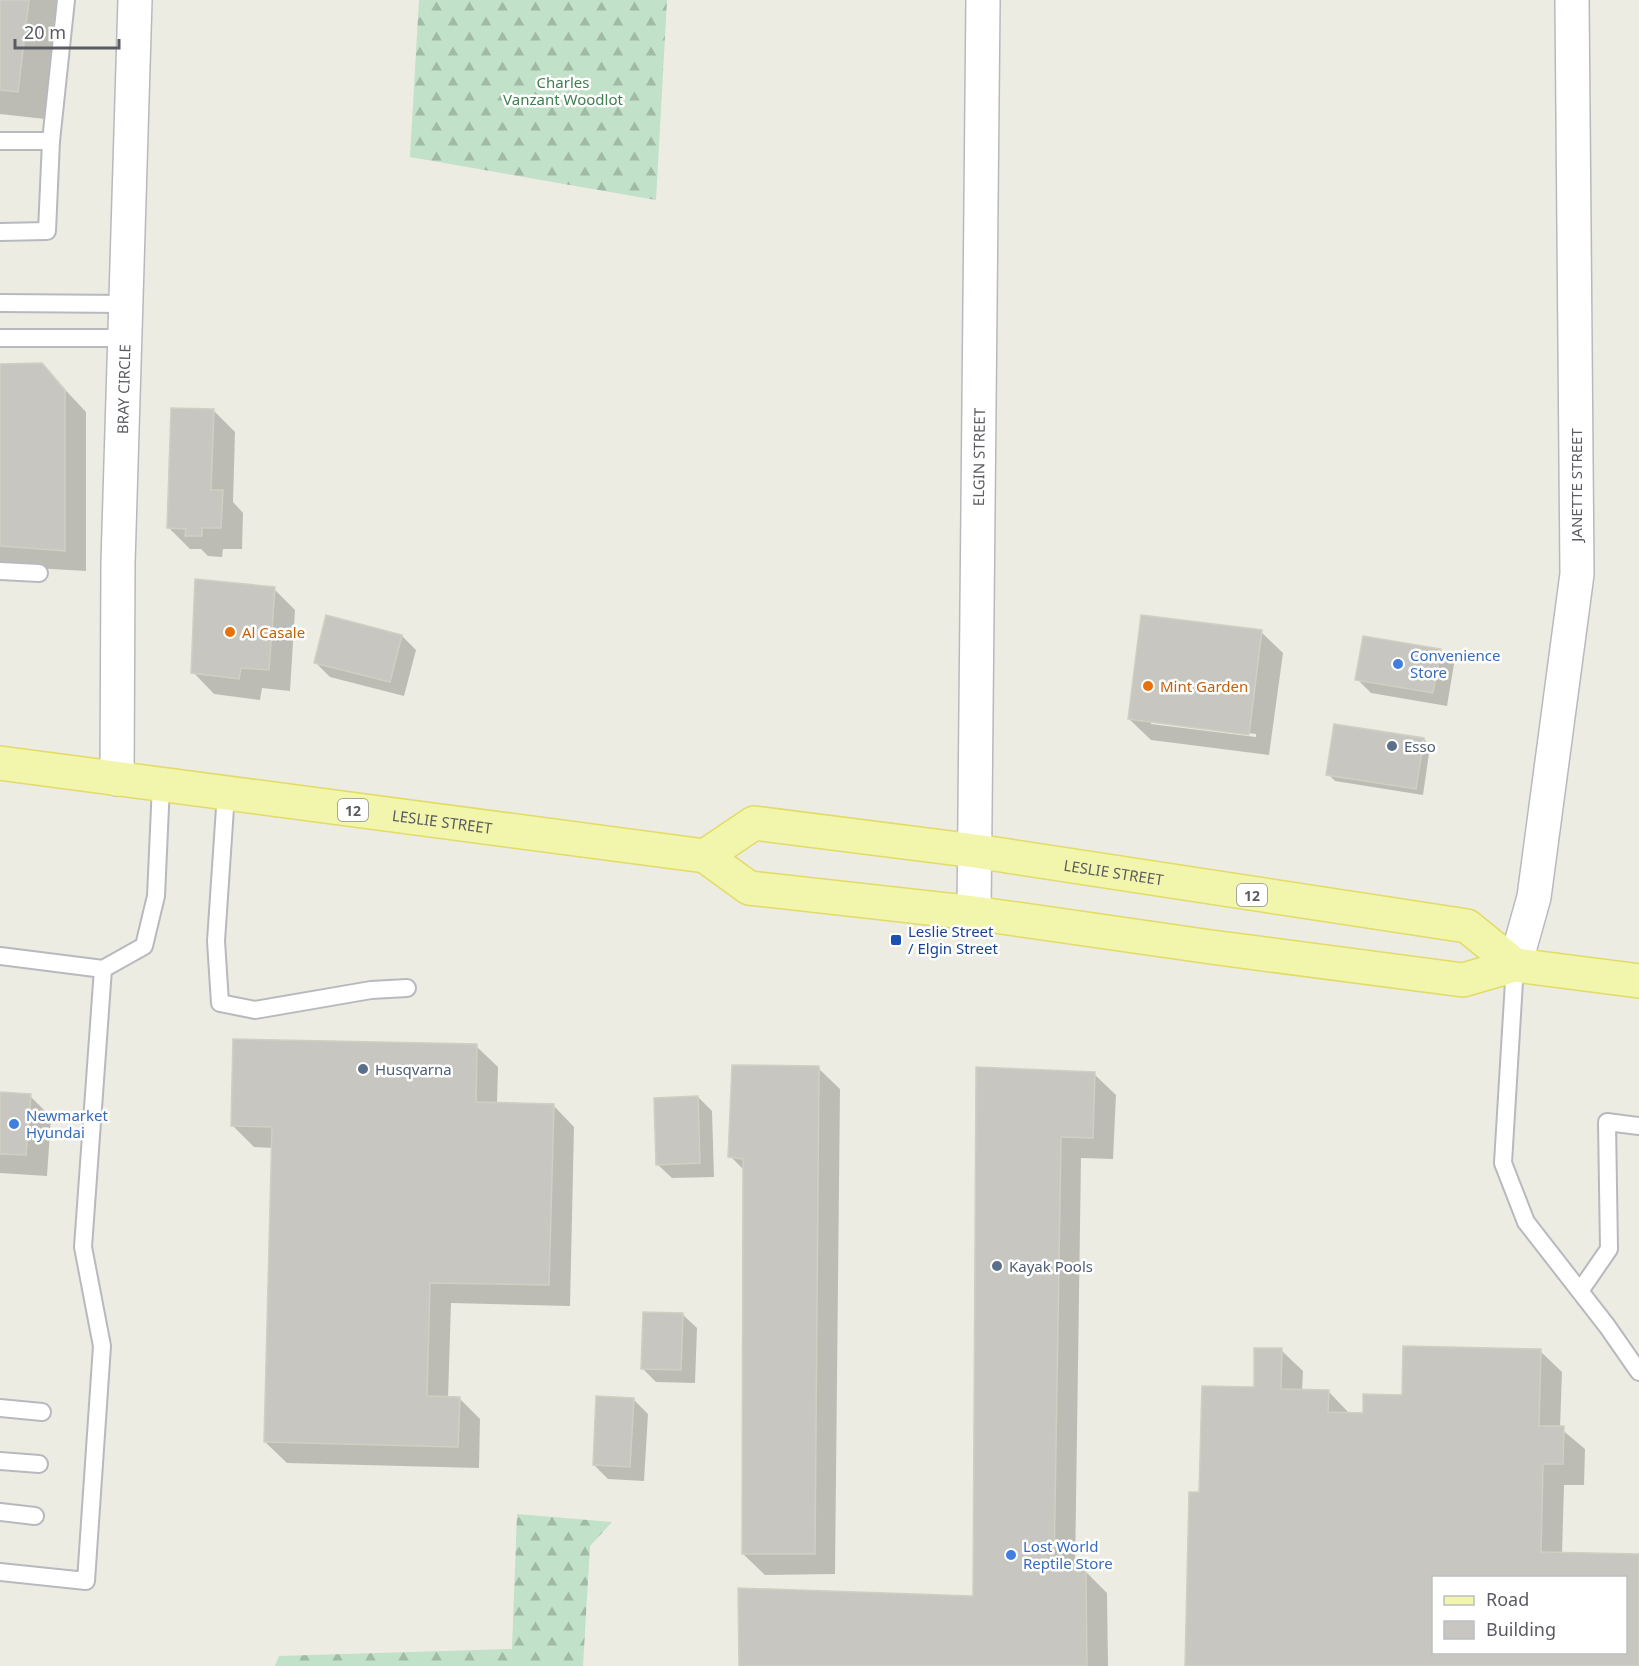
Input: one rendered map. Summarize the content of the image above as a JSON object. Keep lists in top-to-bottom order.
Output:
{
  "streets": {
    "main road": ["12", "LESLIE STREET"],
    "street": ["BRAY CIRCLE", "ELGIN STREET", "JANETTE STREET"]
  },
  "crossings": [
    ["BRAY CIRCLE", "LESLIE STREET"],
    ["ELGIN STREET", "LESLIE STREET"],
    ["JANETTE STREET", "LESLIE STREET"]
  ],
  "parks": ["Charles Vanzant Woodlot"],
  "places": {
    "other": [
      "Al Casale",
      "Convenience Store",
      "Mint Garden",
      "Esso",
      "Husqvarna",
      "Newmarket Hyundai",
      "Kayak Pools",
      "Lost World Reptile Store"
    ],
    "transit": ["Leslie Street / Elgin Street"]
  },
  "legend": ["Road", "Building"],
  "scale_bar": "20 m"
}
